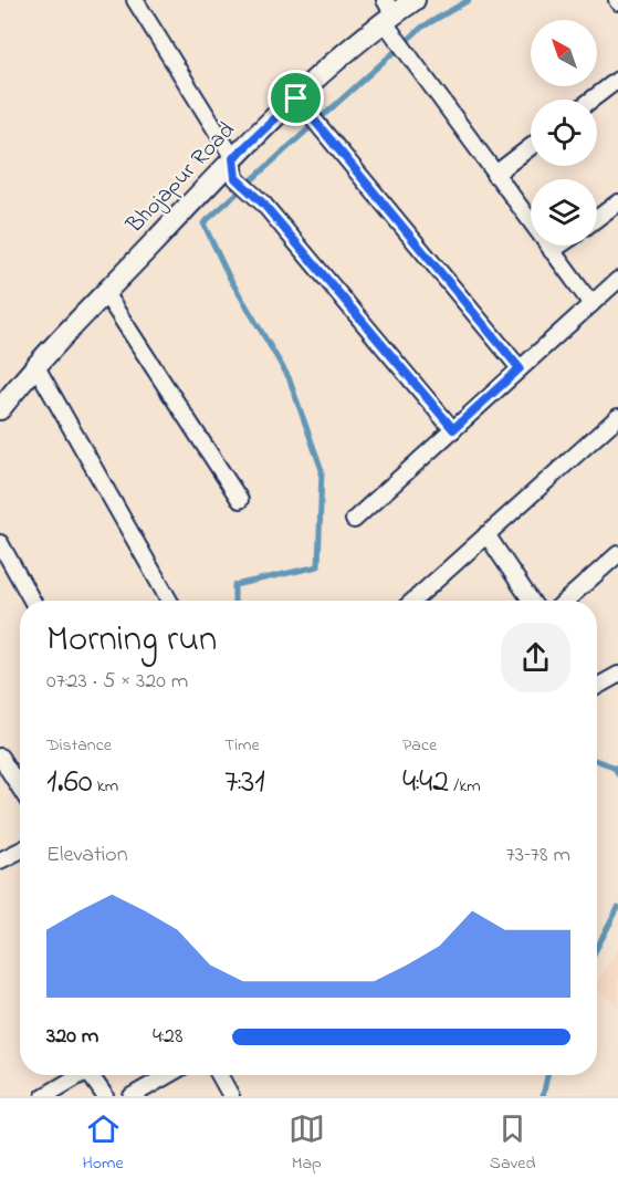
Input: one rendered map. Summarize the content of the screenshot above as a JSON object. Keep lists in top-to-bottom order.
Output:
{
  "streets": {
    "street": ["Bhojapur Road"]
  },
  "north": "top left",
  "page": {
    "heading": ["Morning run", "07:23 · 5 × 320 m"],
    "stats": [
      ["Distance", "1.60 km"],
      ["Time", "7:31"],
      ["Pace", "4:42 /km"]
    ],
    "chart": ["Elevation", "73–78 m"],
    "list": [
      {
        "name": "320 m",
        "note": "4:28"
      }
    ],
    "tabs": ["Home", "Map", "Saved"]
  }
}
